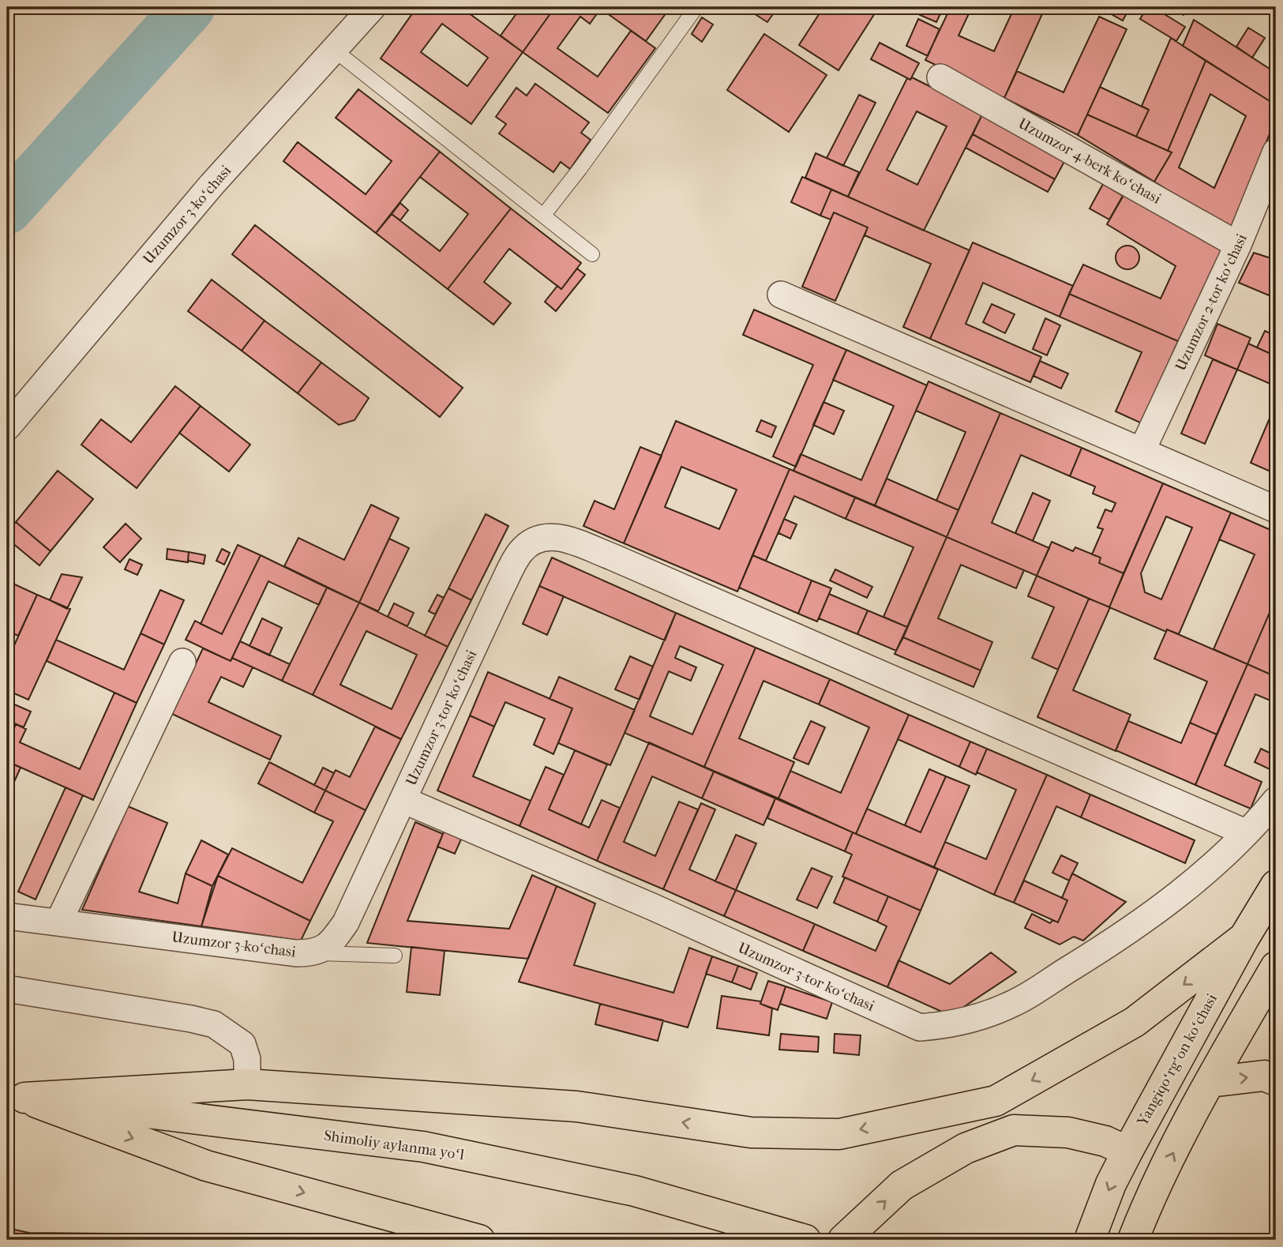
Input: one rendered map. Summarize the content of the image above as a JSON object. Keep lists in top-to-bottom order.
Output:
{
  "streets": {
    "main road": ["Yangiqoʻrgʻon koʻchasi", "Shimoliy aylanma yoʻl"],
    "street": [
      "Uzumzor 4-berk koʻchasi",
      "Uzumzor 3-koʻchasi",
      "Uzumzor 2-tor koʻchasi",
      "Uzumzor 3-tor koʻchasi"
    ]
  },
  "crossings": [
    ["Uzumzor 4-berk koʻchasi", "Uzumzor 2-tor koʻchasi"],
    ["Uzumzor 3-koʻchasi", "Uzumzor 3-tor koʻchasi"]
  ]
}
